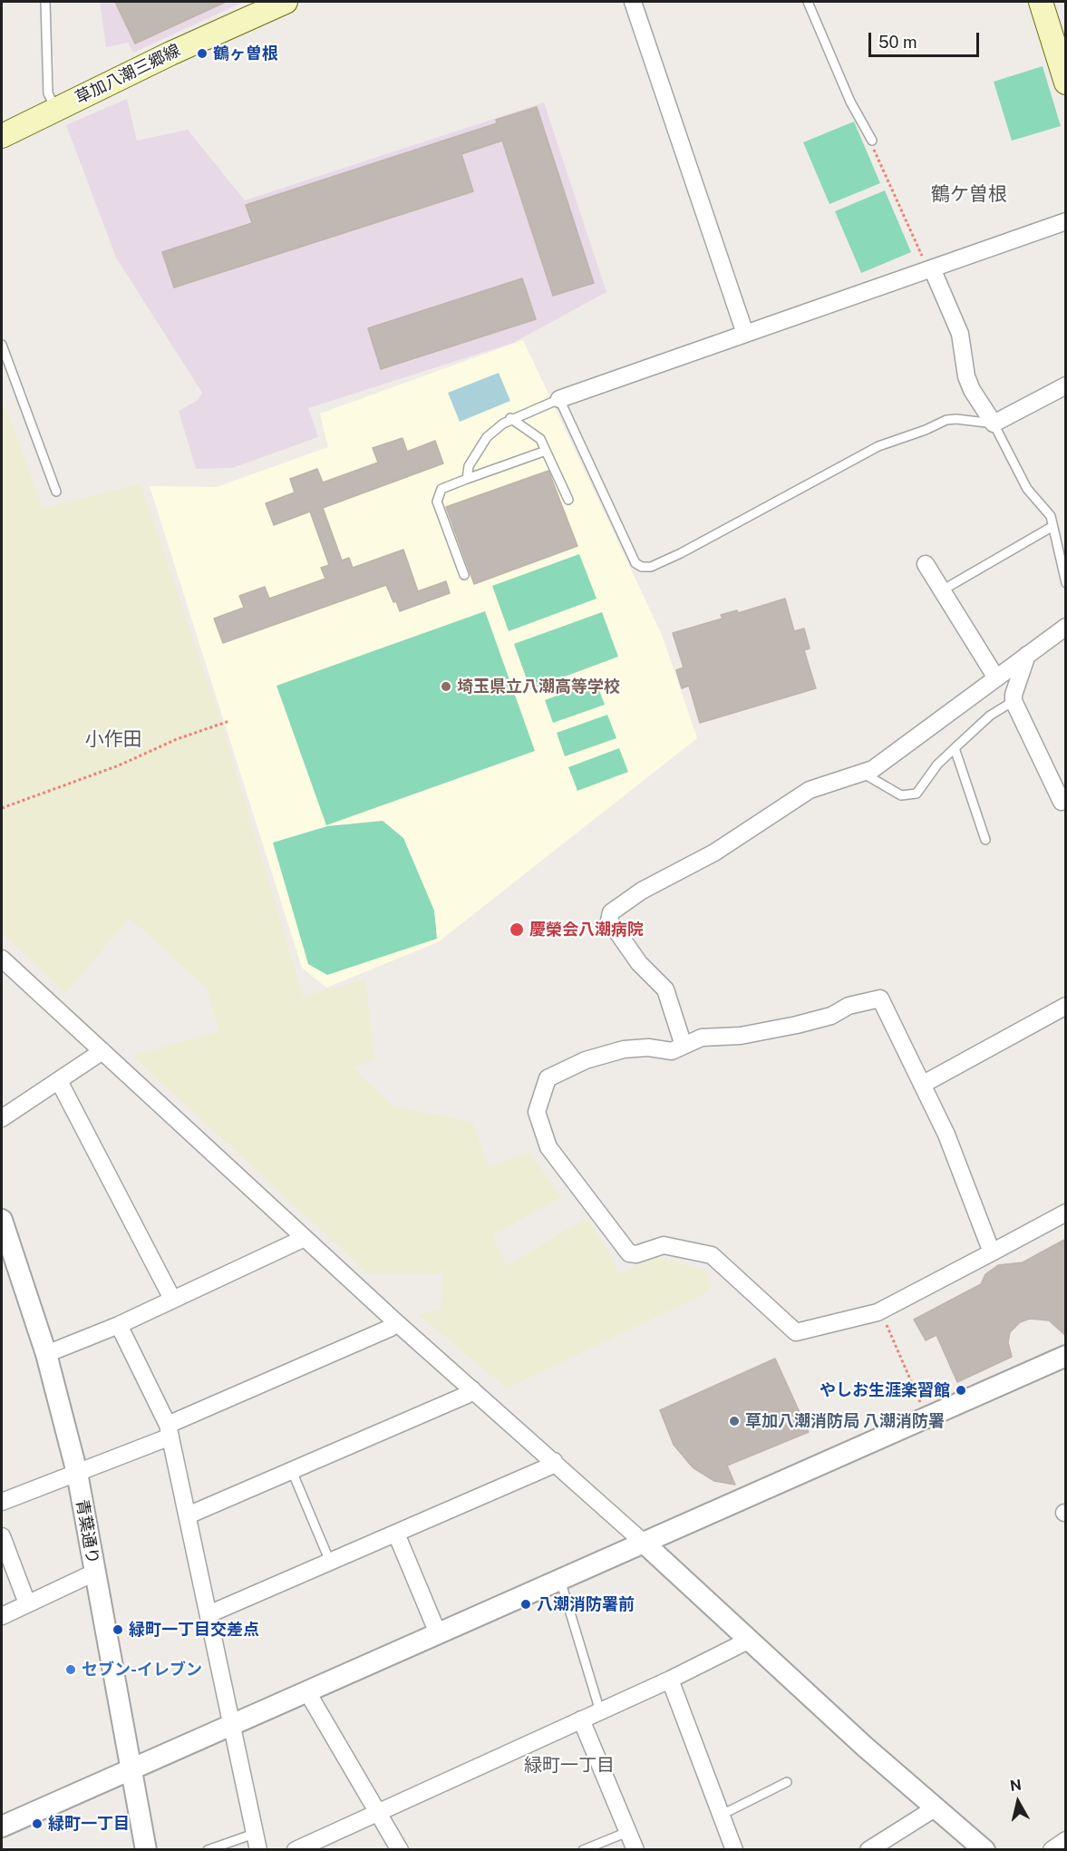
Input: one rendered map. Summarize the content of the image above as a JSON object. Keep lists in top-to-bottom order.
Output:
{
  "streets": {
    "main road": ["草加八潮三郷線"],
    "street": ["青葉通り"]
  },
  "districts": ["鶴ケ曽根", "小作田", "緑町一丁目"],
  "places": [
    "鶴ヶ曽根",
    "埼玉県立八潮高等学校",
    "慶榮会八潮病院",
    "やしお生涯楽習館",
    "草加八潮消防局 八潮消防署",
    "八潮消防署前",
    "緑町一丁目交差点",
    "セブン-イレブン",
    "緑町一丁目"
  ],
  "scale_bar": "50 m",
  "north": "top"
}
